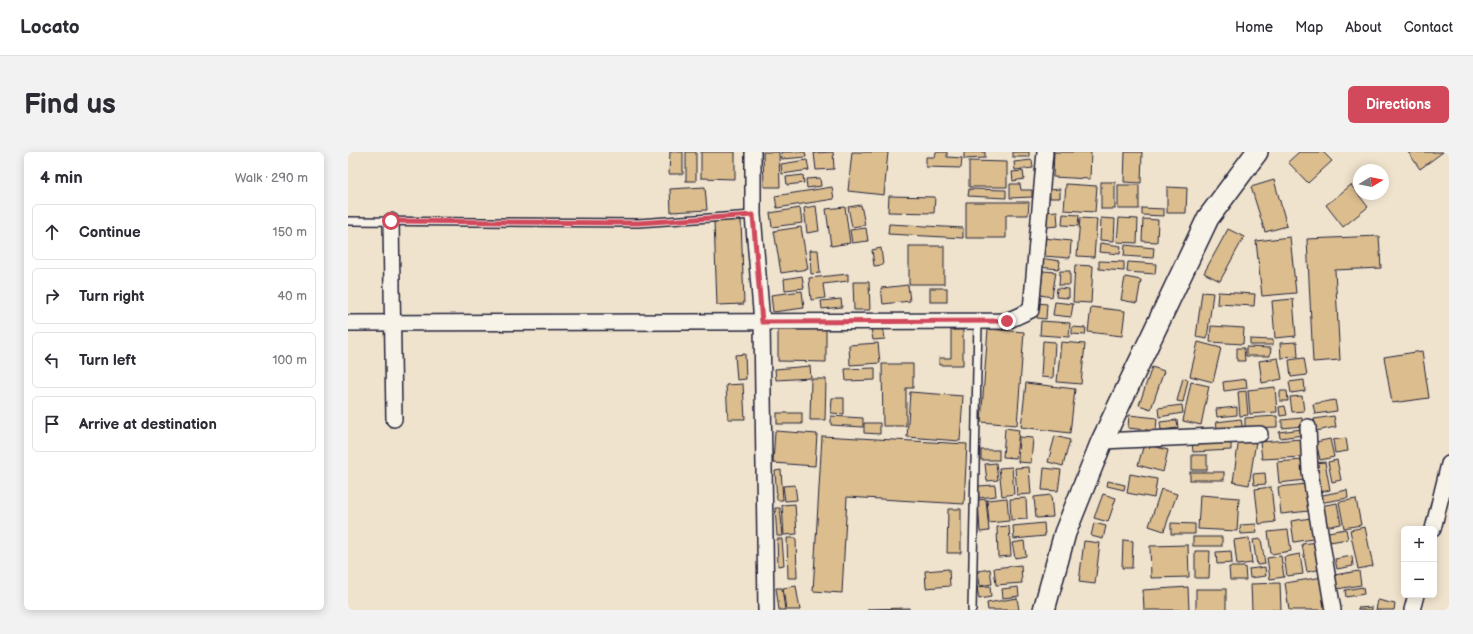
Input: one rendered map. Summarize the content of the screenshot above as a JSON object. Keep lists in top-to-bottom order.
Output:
{
  "north": "right",
  "page": {
    "header": "Locato",
    "nav": [
      "Home",
      "Map",
      "About",
      "Contact"
    ],
    "buttons": "Directions",
    "title": "Find us",
    "heading": ["4 min", "Walk · 290 m"],
    "list": [
      ["Continue", "150 m"],
      ["Turn right", "40 m"],
      ["Turn left", "100 m"],
      "Arrive at destination"
    ],
    "map_buttons": ["+", "−"]
  }
}
